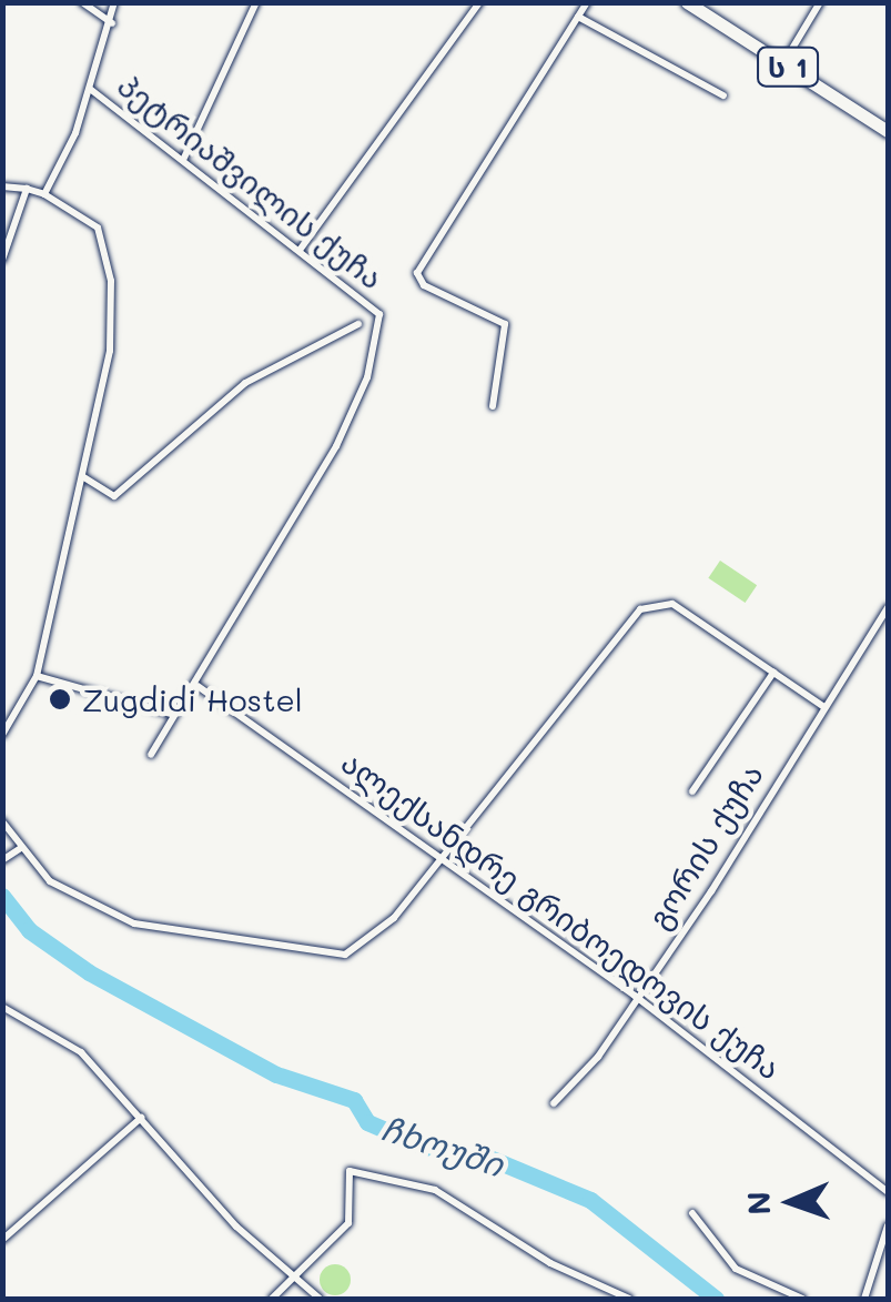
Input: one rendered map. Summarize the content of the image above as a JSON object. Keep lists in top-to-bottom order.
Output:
{
  "streets": {
    "highway": ["ს 1"],
    "street": ["პეტრიაშვილის ქუჩა", "გორის ქუჩა", "ალექსანდრე გრიბოედოვის ქუჩა"]
  },
  "crossings": [
    ["პეტრიაშვილის ქუჩა", "ალექსანდრე გრიბოედოვის ქუჩა"],
    ["გორის ქუჩა", "ალექსანდრე გრიბოედოვის ქუჩა"]
  ],
  "water": ["ჩხოუში"],
  "places": ["Zugdidi Hostel"],
  "north": "left"
}
